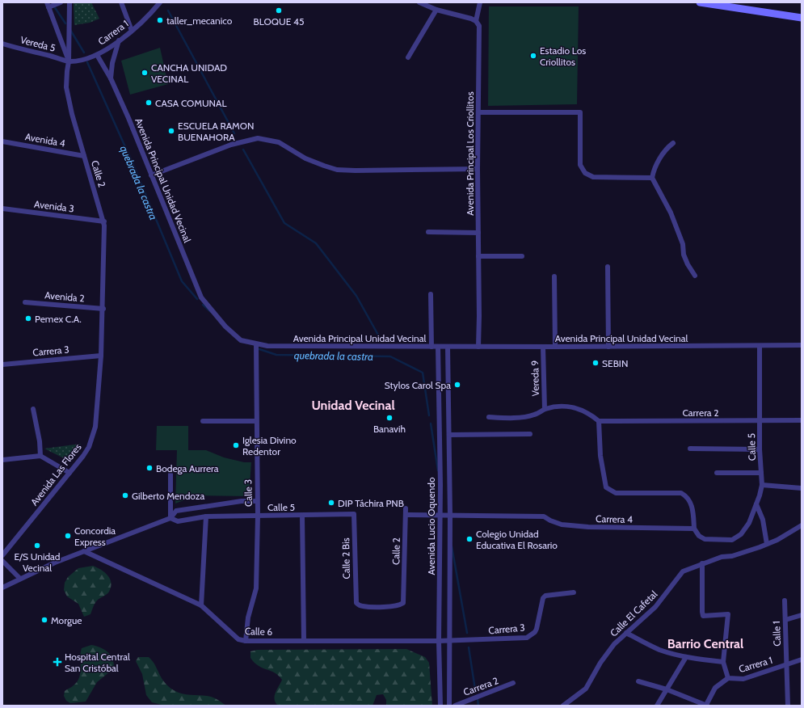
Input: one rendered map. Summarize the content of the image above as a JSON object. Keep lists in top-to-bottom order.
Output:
{
  "streets": {
    "street": [
      "Carrera 1",
      "Vereda 5",
      "Avenida 4",
      "Avenida Principal Los Criollitos",
      "Calle 2",
      "Avenida Principal Unidad Vecinal",
      "Avenida 3",
      "Avenida 2",
      "Carrera 3",
      "Vereda 9",
      "Carrera 2",
      "Calle 5",
      "Avenida Las Flores",
      "Calle 3",
      "Carrera 4",
      "Avenida Lucio Oquendo",
      "Calle 2 Bis",
      "Calle El Cafetal",
      "Calle 6",
      "Calle 1"
    ]
  },
  "crossings": [
    ["Carrera 1", "Vereda 5"],
    ["Carrera 1", "Calle 2"],
    ["Carrera 1", "Avenida Principal Unidad Vecinal"],
    ["Carrera 1", "Calle El Cafetal"],
    ["Carrera 1", "Calle 1"],
    ["Vereda 5", "Calle 2"],
    ["Avenida 4", "Calle 2"],
    ["Avenida Principal Los Criollitos", "Avenida Principal Unidad Vecinal"],
    ["Calle 2", "Avenida 3"],
    ["Calle 2", "Avenida 2"],
    ["Calle 2", "Carrera 3"],
    ["Calle 2", "Avenida Las Flores"],
    ["Calle 2", "Calle 2 Bis"],
    ["Avenida Principal Unidad Vecinal", "Vereda 9"],
    ["Avenida Principal Unidad Vecinal", "Calle 5"],
    ["Avenida Principal Unidad Vecinal", "Calle 3"],
    ["Avenida Principal Unidad Vecinal", "Avenida Lucio Oquendo"],
    ["Carrera 3", "Avenida Las Flores"],
    ["Carrera 3", "Avenida Lucio Oquendo"],
    ["Vereda 9", "Carrera 2"],
    ["Carrera 2", "Calle 5"],
    ["Calle 5", "Calle 3"],
    ["Calle 5", "Calle 2 Bis"],
    ["Calle 5", "Calle 6"],
    ["Calle 3", "Calle 6"],
    ["Carrera 4", "Avenida Lucio Oquendo"],
    ["Avenida Lucio Oquendo", "Calle 6"]
  ],
  "districts": ["Unidad Vecinal", "Barrio Central"],
  "water": ["quebrada la castra"],
  "places": {
    "other": [
      "BLOQUE 45",
      "taller_mecanico",
      "Estadio Los Criollitos",
      "CANCHA UNIDAD VECINAL",
      "CASA COMUNAL",
      "ESCUELA RAMON BUENAHORA",
      "Pemex C.A.",
      "SEBIN",
      "Stylos Carol Spa",
      "Banavih",
      "Iglesia Divino Redentor",
      "Bodega Aurrera",
      "Gilberto Mendoza",
      "DIP Táchira PNB",
      "Concordia Express",
      "Colegio Unidad Educativa El Rosario",
      "E/S Unidad Vecinal",
      "Morgue"
    ],
    "health": ["Hospital Central San Cristóbal"]
  }
}
